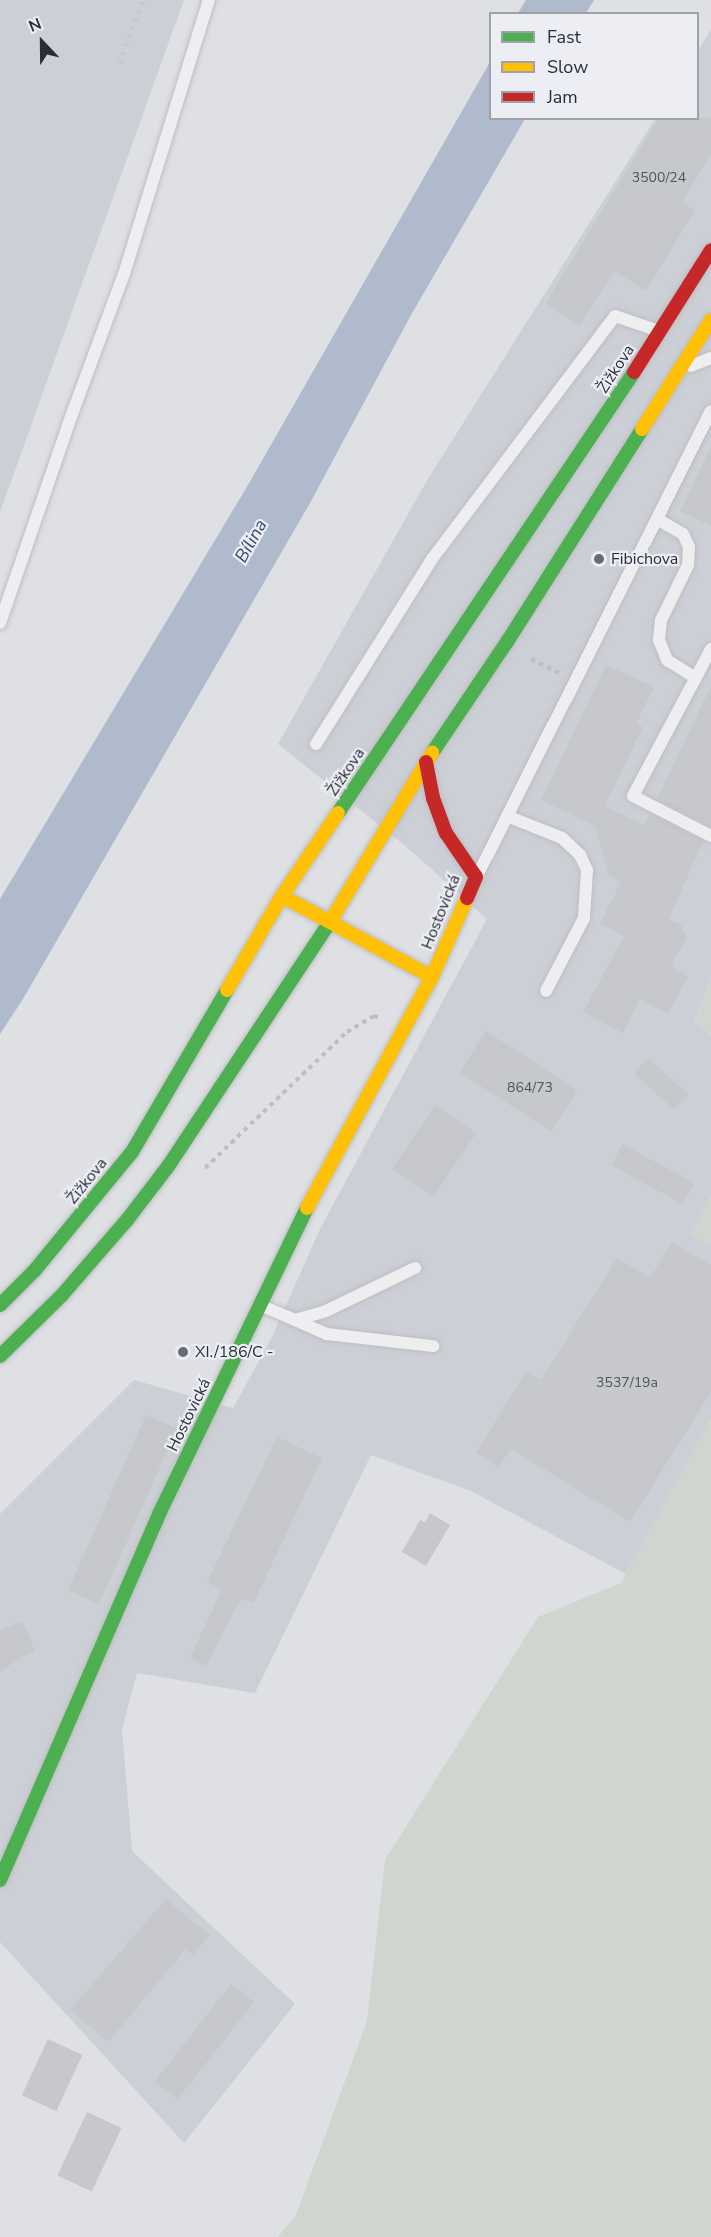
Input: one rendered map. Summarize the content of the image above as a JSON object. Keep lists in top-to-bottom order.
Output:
{
  "streets": {
    "main road": ["Žižkova", "Hostovická"]
  },
  "crossings": [
    ["Žižkova", "Hostovická"]
  ],
  "water": ["Bílina"],
  "places": ["Fibichova", "XI./186/C -"],
  "house_numbers": ["3500/24", "864/73", "3537/19a"],
  "legend": ["Fast", "Slow", "Jam"],
  "north": "top"
}
